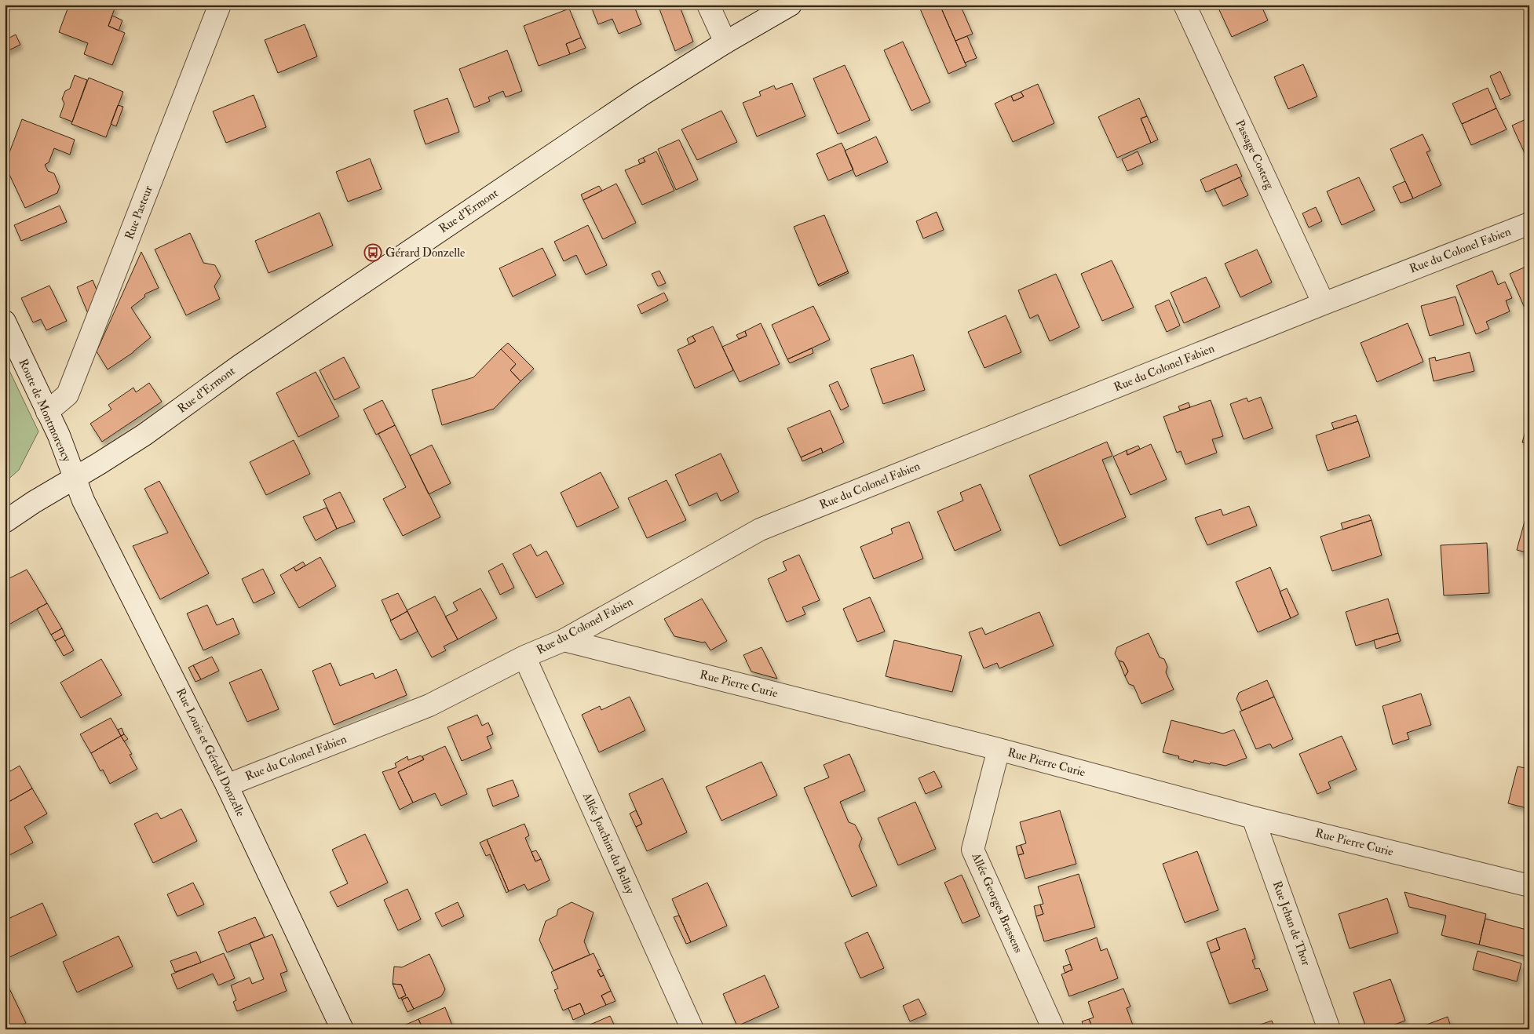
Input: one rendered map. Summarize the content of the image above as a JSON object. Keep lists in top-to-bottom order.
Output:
{
  "streets": {
    "street": [
      "Passage Costerg",
      "Rue d'Ermont",
      "Rue Pasteur",
      "Rue du Colonel Fabien",
      "Route de Montmorency",
      "Rue Pierre Curie",
      "Rue Louis et Gérald Donzelle",
      "Allée Joachim du Bellay",
      "Allée Georges Brassens",
      "Rue Jehan de Thor"
    ]
  },
  "crossings": [
    ["Passage Costerg", "Rue du Colonel Fabien"],
    ["Rue d'Ermont", "Route de Montmorency"],
    ["Rue d'Ermont", "Rue Louis et Gérald Donzelle"],
    ["Rue Pasteur", "Route de Montmorency"],
    ["Rue du Colonel Fabien", "Rue Pierre Curie"],
    ["Rue du Colonel Fabien", "Rue Louis et Gérald Donzelle"],
    ["Rue du Colonel Fabien", "Allée Joachim du Bellay"],
    ["Route de Montmorency", "Rue Louis et Gérald Donzelle"],
    ["Rue Pierre Curie", "Allée Georges Brassens"],
    ["Rue Pierre Curie", "Rue Jehan de Thor"]
  ],
  "places": {
    "bus stop": ["Gérard Donzelle"]
  }
}
